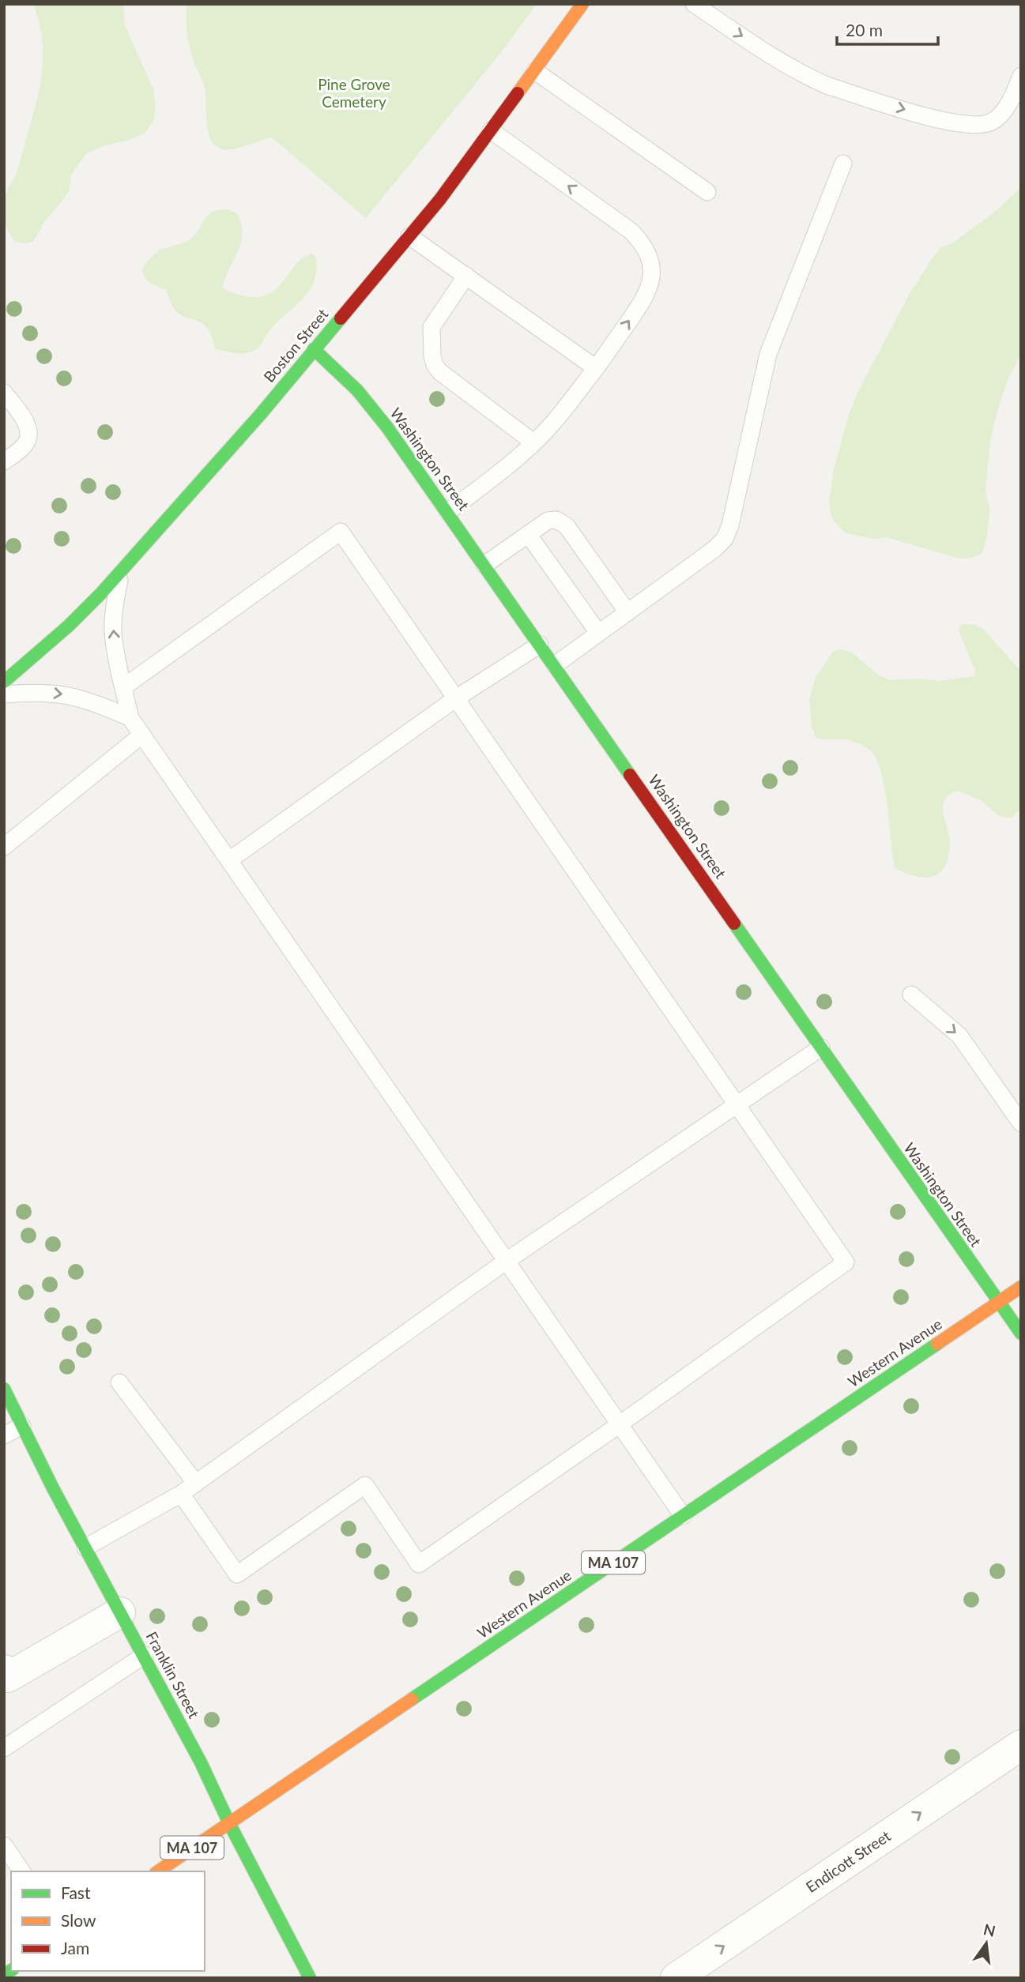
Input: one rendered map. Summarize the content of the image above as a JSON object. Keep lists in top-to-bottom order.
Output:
{
  "streets": {
    "main road": [
      "Boston Street",
      "Washington Street",
      "Western Avenue",
      "MA 107",
      "Franklin Street"
    ],
    "street": ["Endicott Street"]
  },
  "crossings": [
    ["Boston Street", "Washington Street"],
    ["Washington Street", "Western Avenue"],
    ["Western Avenue", "Franklin Street"]
  ],
  "one_way": ["Endicott Street"],
  "parks": ["Pine Grove Cemetery"],
  "legend": ["Fast", "Slow", "Jam"],
  "scale_bar": "20 m",
  "north": "top"
}
